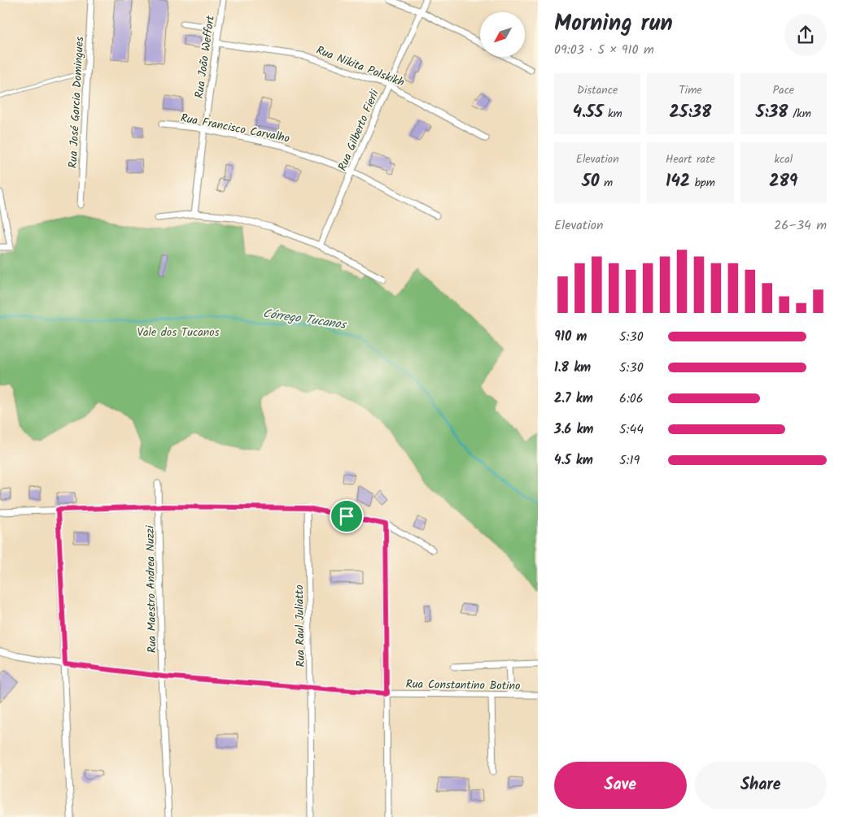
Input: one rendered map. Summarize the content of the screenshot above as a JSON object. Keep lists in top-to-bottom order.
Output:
{
  "streets": {
    "street": [
      "Rua João Weffort",
      "Rua Nikita Polskikh",
      "Rua José Garcia Domingues",
      "Rua Francisco Carvalho",
      "Rua Gilberto Fierli",
      "Rua Maestro Andrea Nuzzi",
      "Rua Raul Juliatto",
      "Rua Constantino Botino"
    ]
  },
  "crossings": [
    ["Rua João Weffort", "Rua Nikita Polskikh"],
    ["Rua João Weffort", "Rua Francisco Carvalho"],
    ["Rua Nikita Polskikh", "Rua Gilberto Fierli"],
    ["Rua Francisco Carvalho", "Rua Gilberto Fierli"],
    ["Rua Maestro Andrea Nuzzi", "Rua Constantino Botino"],
    ["Rua Raul Juliatto", "Rua Constantino Botino"]
  ],
  "water": ["Córrego Tucanos"],
  "parks": ["Vale dos Tucanos"],
  "north": "bottom left",
  "page": {
    "heading": ["Morning run", "09:03 · 5 × 910 m"],
    "stats": [
      ["Distance", "4.55 km"],
      ["Time", "25:38"],
      ["Pace", "5:38 /km"],
      ["Elevation", "50 m"],
      ["Heart rate", "142 bpm"],
      ["kcal", "289"]
    ],
    "chart": ["Elevation", "26–34 m"],
    "list": [
      {
        "name": "910 m",
        "note": "5:30"
      },
      {
        "name": "1.8 km",
        "note": "5:30"
      },
      {
        "name": "2.7 km",
        "note": "6:06"
      },
      {
        "name": "3.6 km",
        "note": "5:44"
      },
      {
        "name": "4.5 km",
        "note": "5:19"
      }
    ],
    "buttons": ["Save", "Share"]
  }
}
